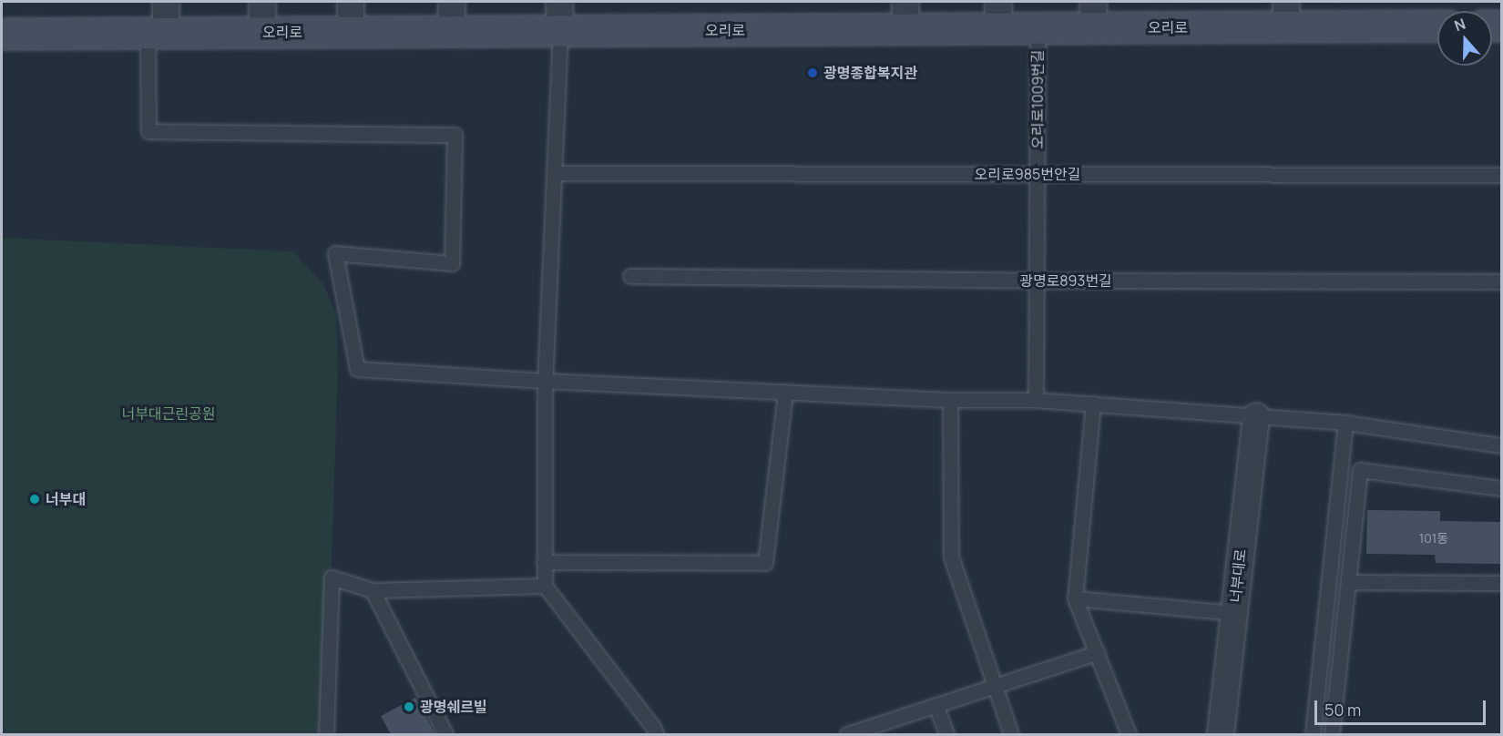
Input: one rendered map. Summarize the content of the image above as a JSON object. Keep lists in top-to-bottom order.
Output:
{
  "streets": {
    "main road": ["오리로"],
    "street": ["너부대로"],
    "lane": ["오리로1009번길", "오리로985번안길", "광명로893번길"]
  },
  "crossings": [
    ["오리로", "오리로1009번길"],
    ["오리로1009번길", "오리로985번안길"],
    ["오리로1009번길", "광명로893번길"]
  ],
  "parks": ["너부대근린공원"],
  "places": ["광명종합복지관", "너부대", "광명쉐르빌"],
  "house_numbers": ["101동"],
  "scale_bar": "50 m",
  "north": "top"
}
